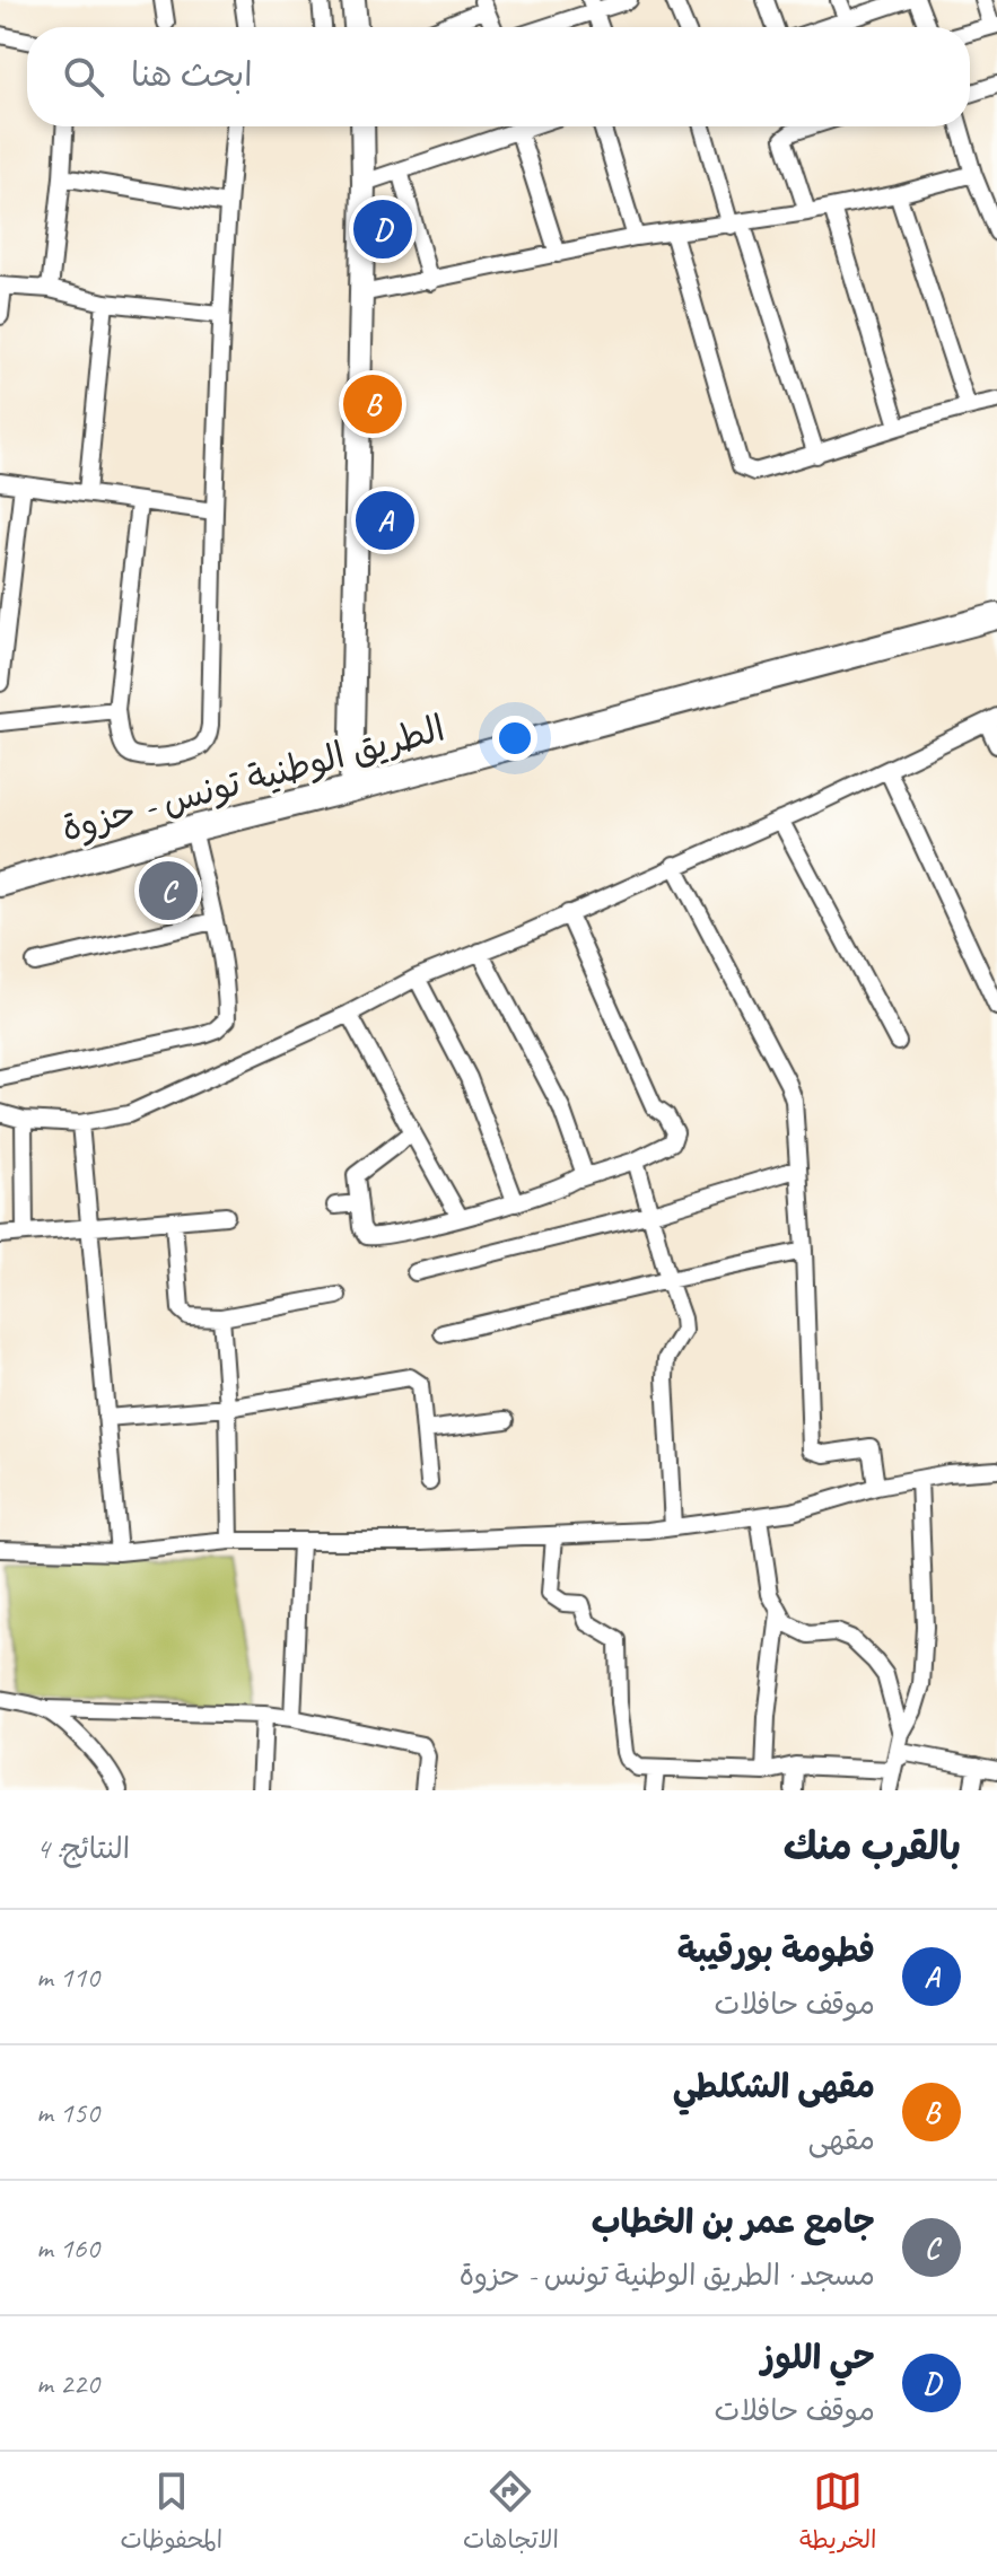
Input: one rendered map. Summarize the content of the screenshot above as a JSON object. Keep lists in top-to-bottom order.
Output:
{
  "streets": {
    "main road": ["الطريق الوطنية تونس - حزوة"]
  },
  "page": {
    "search": "ابحث هنا",
    "pins": [
      "D",
      "B",
      "A",
      "C"
    ],
    "heading": ["بالقرب منك", "النتائج: 4"],
    "list": [
      {
        "mark": "A",
        "name": "فطومة بورقيبة",
        "note": "موقف حافلات",
        "value": "110 m"
      },
      {
        "mark": "B",
        "name": "مقهى الشكلطي",
        "note": "مقهى",
        "value": "150 m"
      },
      {
        "mark": "C",
        "name": "جامع عمر بن الخطاب",
        "note": "مسجد · الطريق الوطنية تونس - حزوة",
        "value": "160 m"
      },
      {
        "mark": "D",
        "name": "حي اللوز",
        "note": "موقف حافلات",
        "value": "220 m"
      }
    ],
    "nav": ["الخريطة", "الاتجاهات", "المحفوظات"]
  }
}
